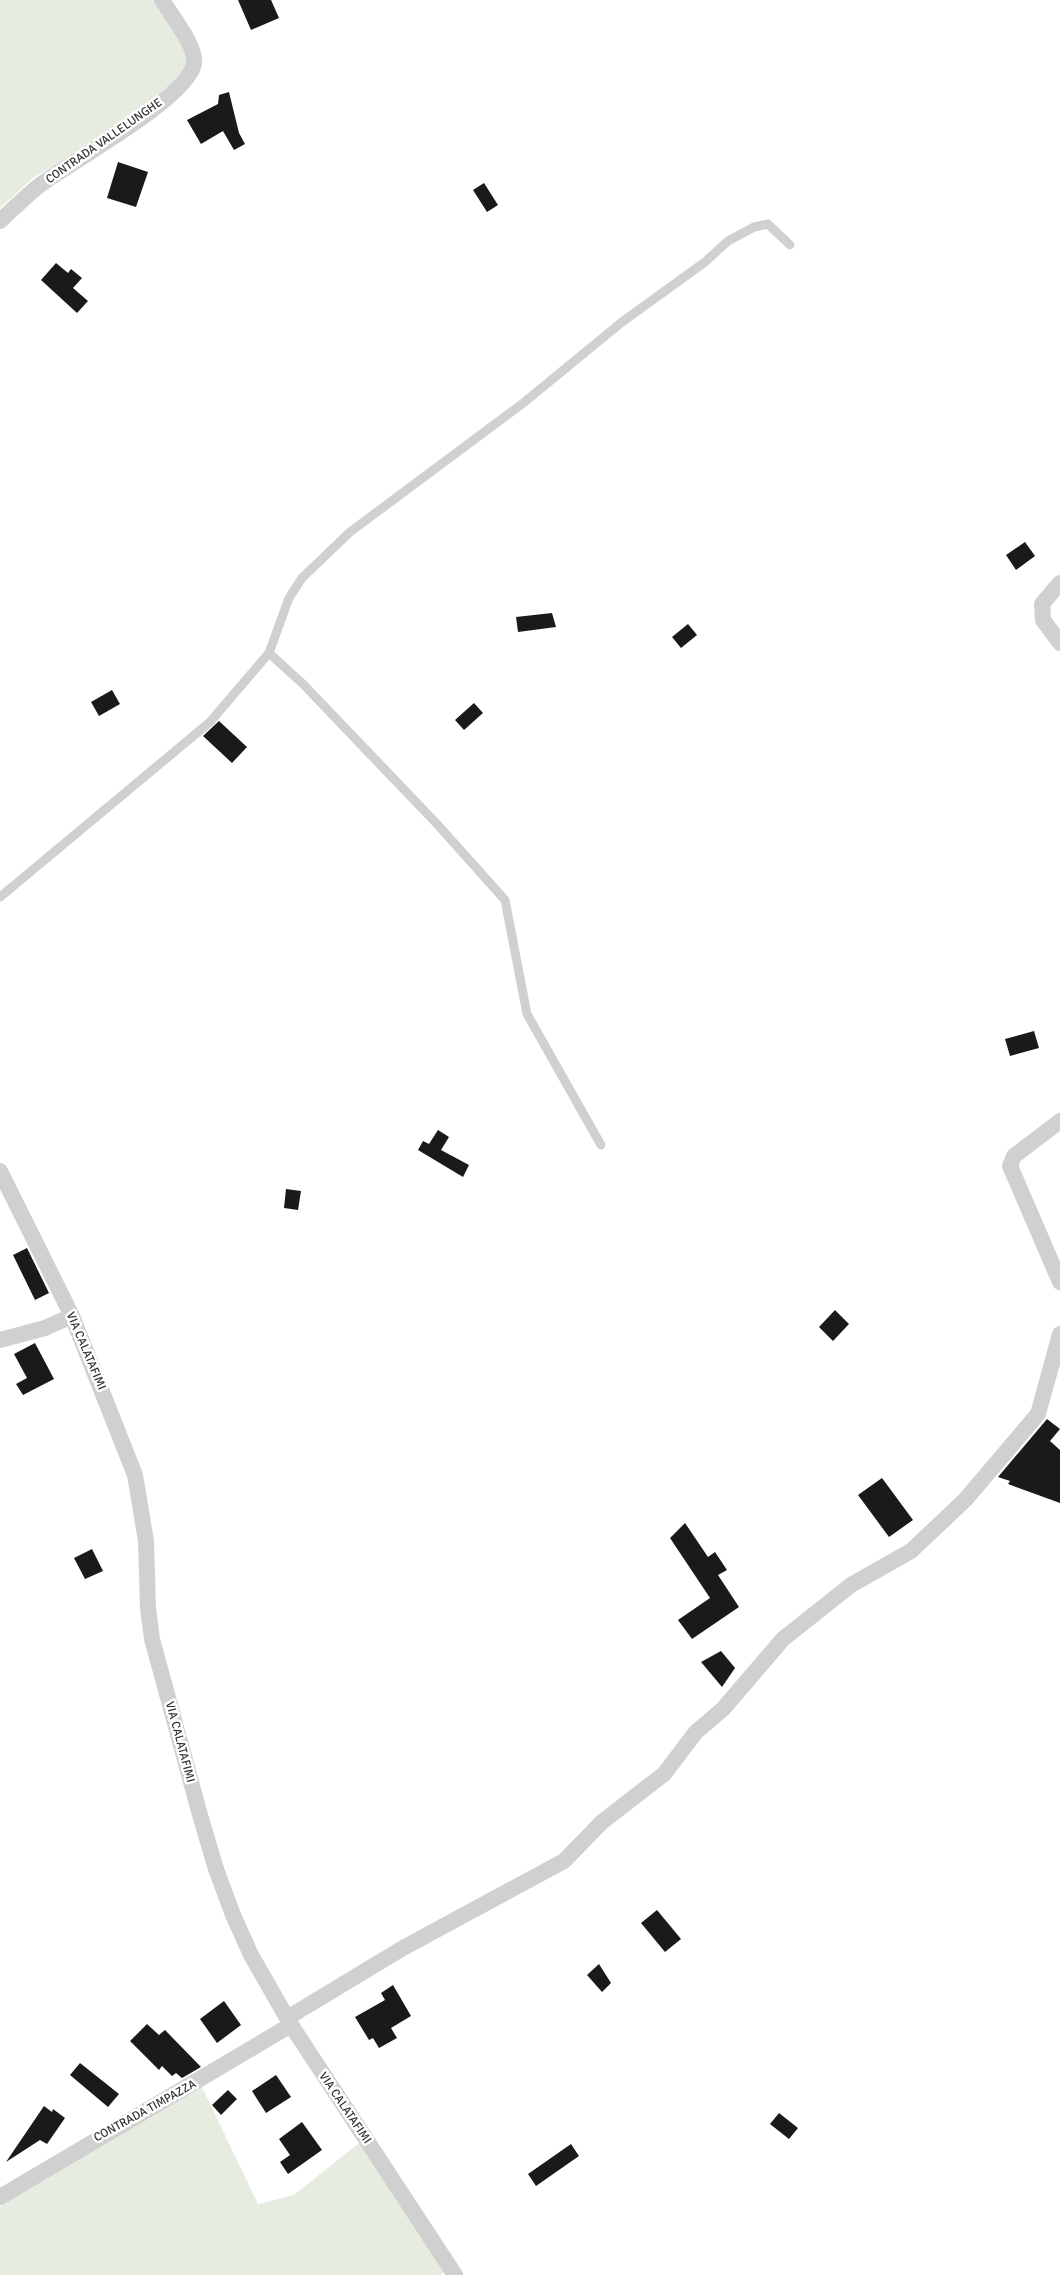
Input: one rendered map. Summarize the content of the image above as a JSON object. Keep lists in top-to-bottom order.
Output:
{
  "streets": {
    "street": ["CONTRADA VALLELUNGHE", "VIA CALATAFIMI", "CONTRADA TIMPAZZA"]
  },
  "crossings": [
    ["VIA CALATAFIMI", "CONTRADA TIMPAZZA"]
  ]
}
